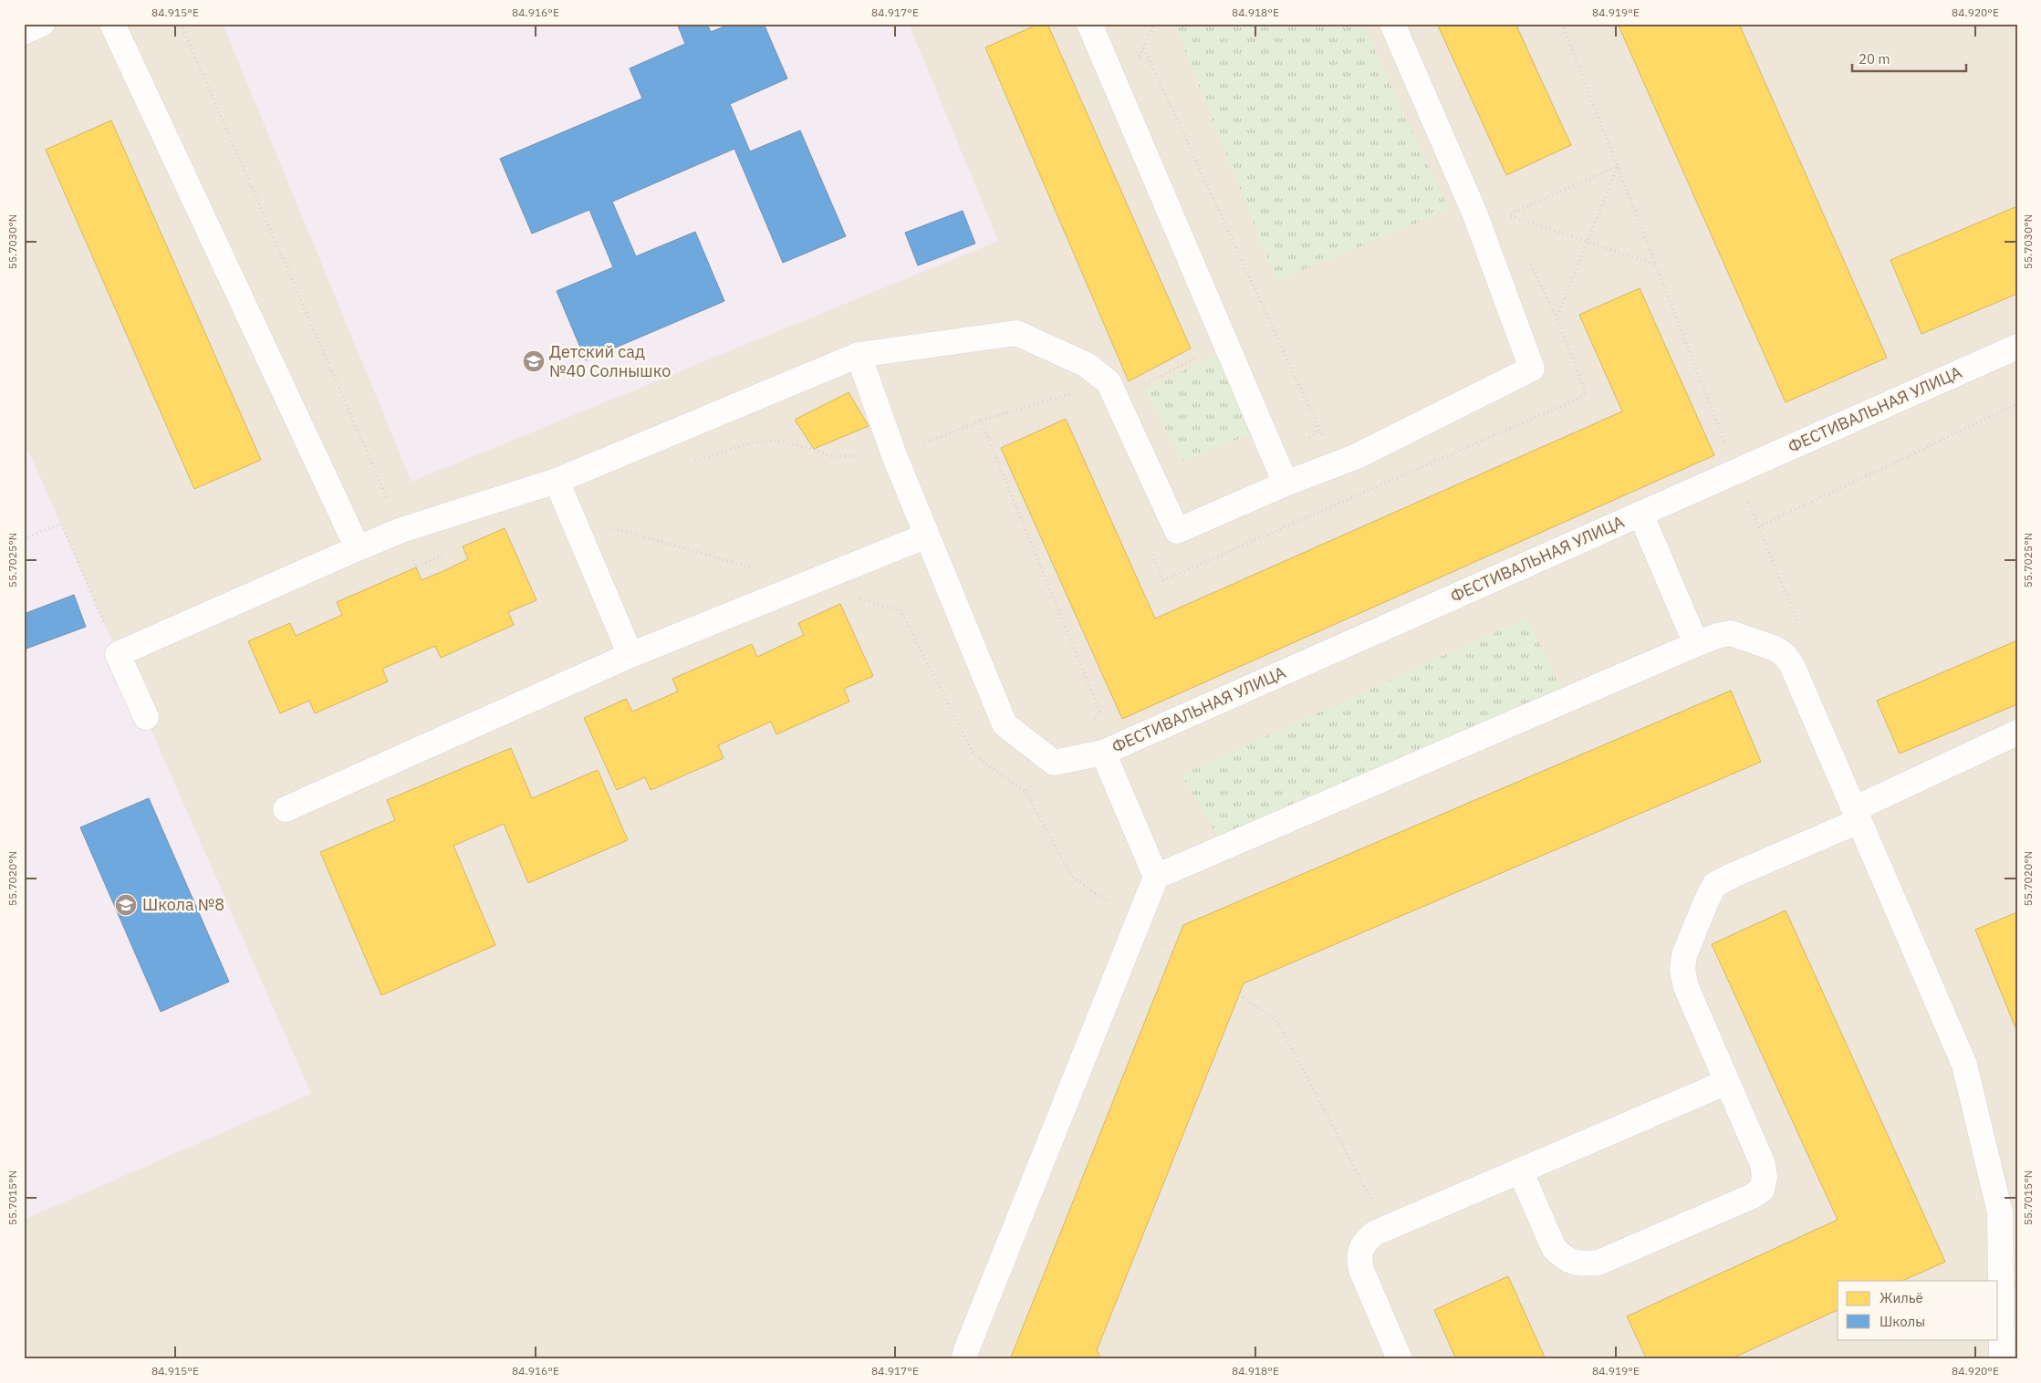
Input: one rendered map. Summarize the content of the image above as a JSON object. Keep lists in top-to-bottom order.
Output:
{
  "streets": {
    "street": ["ФЕСТИВАЛЬНАЯ УЛИЦА"]
  },
  "places": {
    "school or university": ["Детский сад №40 Солнышко", "Школа №8"]
  },
  "legend": ["Жильё", "Школы"],
  "scale_bar": "20 m",
  "coordinates": [
    "84.915°E",
    "84.916°E",
    "84.917°E",
    "84.918°E",
    "84.919°E",
    "84.920°E",
    "55.7030°N",
    "55.7025°N",
    "55.7020°N",
    "55.7015°N"
  ]
}
